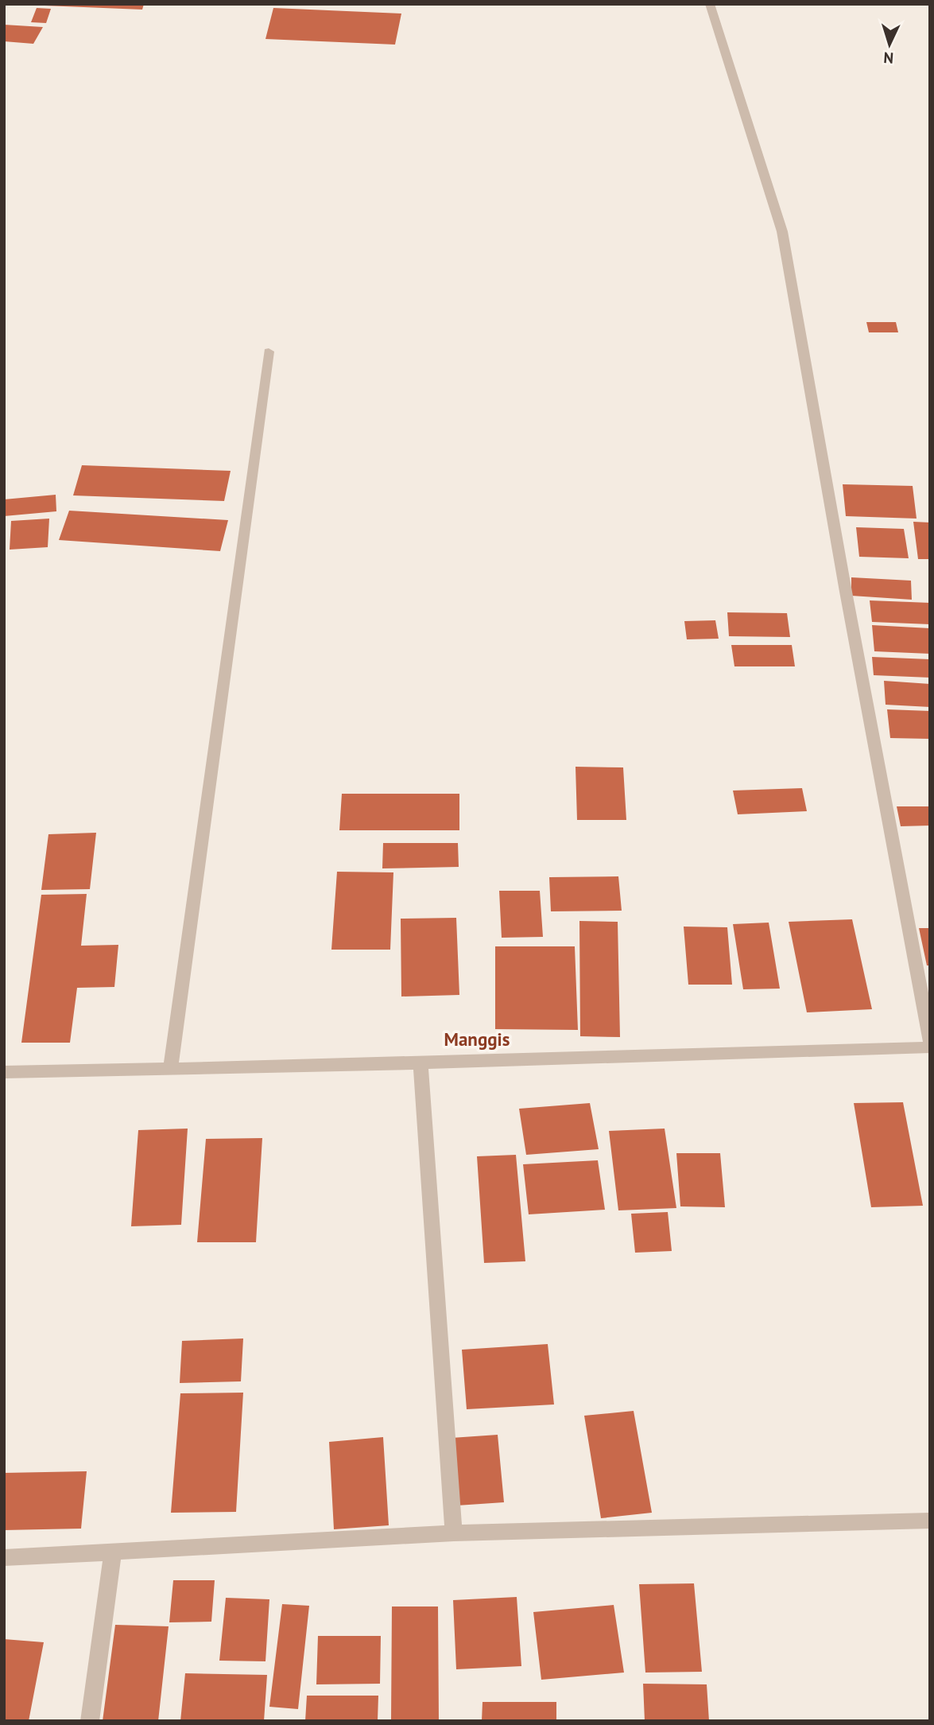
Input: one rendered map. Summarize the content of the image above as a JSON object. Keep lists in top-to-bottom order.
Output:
{
  "districts": ["Manggis"],
  "north": "bottom"
}
